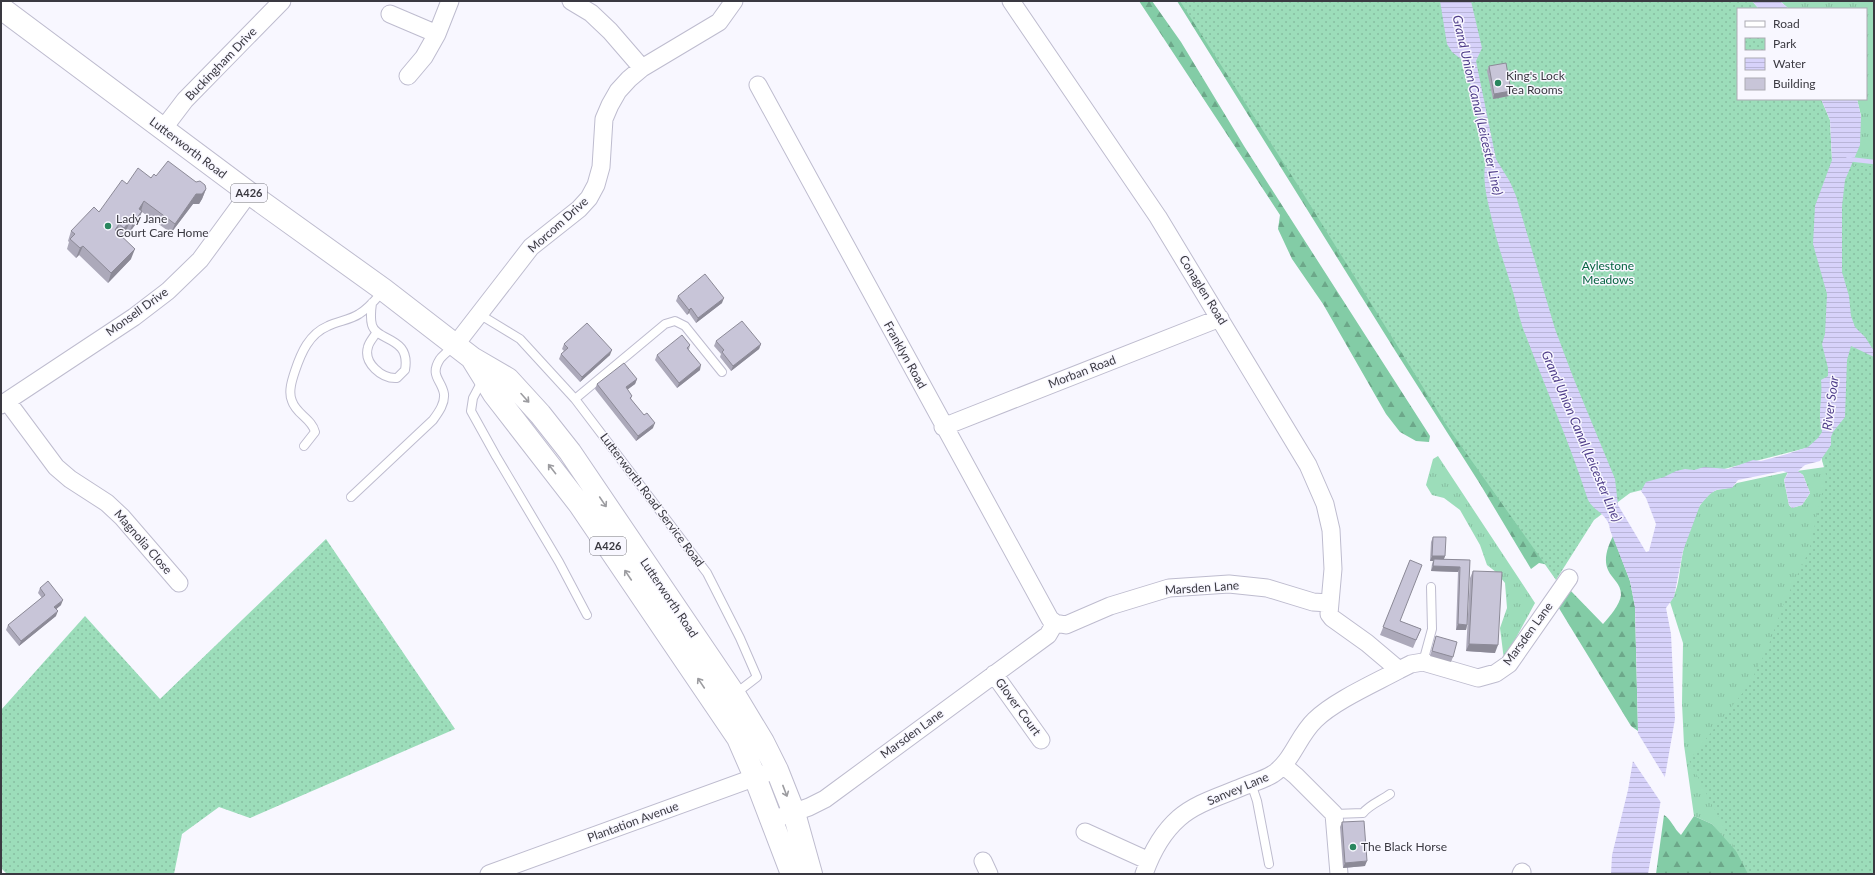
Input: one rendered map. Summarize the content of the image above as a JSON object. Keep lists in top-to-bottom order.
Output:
{
  "streets": {
    "main road": ["Lutterworth Road", "A426"],
    "street": [
      "Buckingham Drive",
      "Morcom Drive",
      "Conaglen Road",
      "Monsell Drive",
      "Franklyn Road",
      "Morban Road",
      "Magnolia Close",
      "Marsden Lane",
      "Glover Court",
      "Sanvey Lane",
      "Plantation Avenue"
    ],
    "lane": ["Lutterworth Road Service Road"]
  },
  "crossings": [
    ["Buckingham Drive", "Lutterworth Road"],
    ["Lutterworth Road", "Morcom Drive"],
    ["Lutterworth Road", "Monsell Drive"],
    ["Lutterworth Road", "Lutterworth Road Service Road"],
    ["Lutterworth Road", "Marsden Lane"],
    ["Lutterworth Road", "Plantation Avenue"],
    ["Morcom Drive", "Lutterworth Road Service Road"],
    ["Conaglen Road", "Morban Road"],
    ["Conaglen Road", "Marsden Lane"],
    ["Monsell Drive", "Magnolia Close"],
    ["Franklyn Road", "Morban Road"],
    ["Franklyn Road", "Marsden Lane"],
    ["Marsden Lane", "Glover Court"]
  ],
  "water": ["Grand Union Canal (Leicester Line)", "River Soar"],
  "parks": ["Aylestone Meadows"],
  "places": ["King's Lock Tea Rooms", "Lady Jane Court Care Home", "The Black Horse"],
  "legend": [
    "Road",
    "Park",
    "Water",
    "Building"
  ]
}
